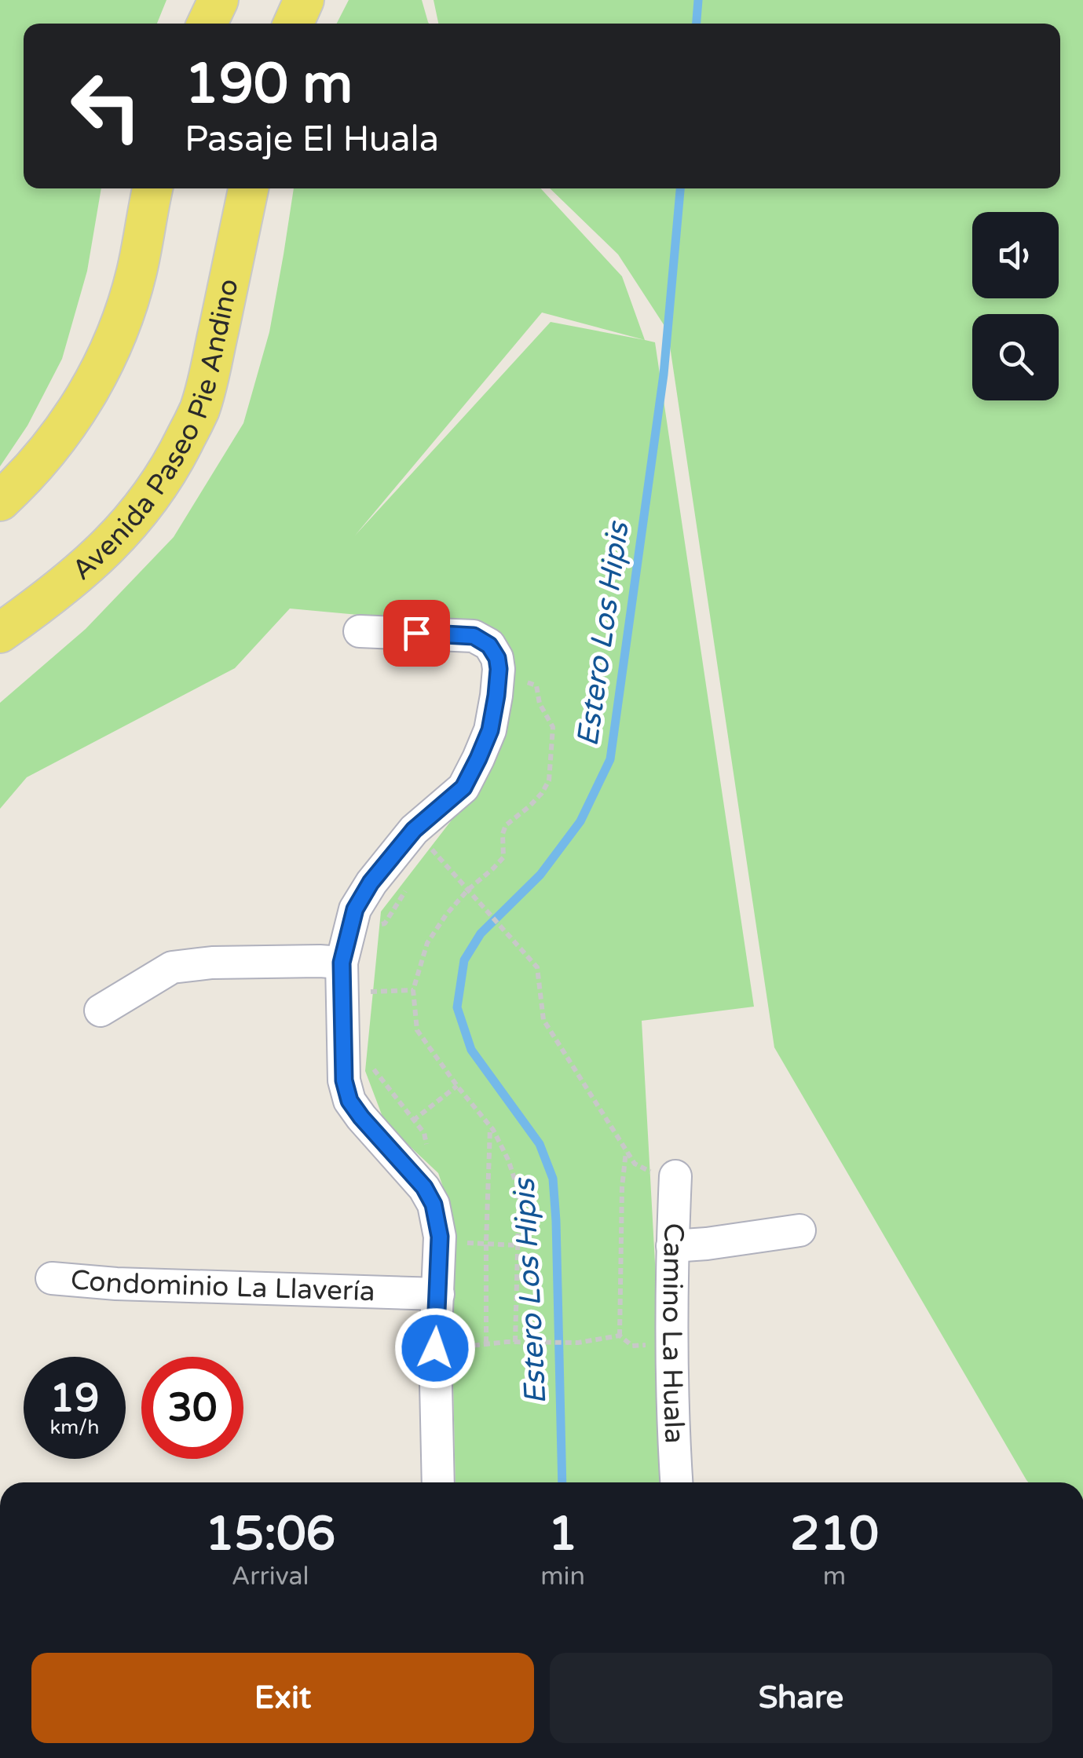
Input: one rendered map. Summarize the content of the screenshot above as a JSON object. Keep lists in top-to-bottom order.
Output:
{
  "streets": {
    "main road": ["Avenida Paseo Pie Andino"],
    "street": ["Condominio La Llavería", "Camino La Huala"]
  },
  "water": ["Estero Los Hipis"],
  "page": {
    "turn": ["190 m", "Pasaje El Huala"],
    "speed": "19 km/h",
    "limit": "30",
    "eta": [
      "15:06",
      "Arrival",
      "1",
      "min",
      "210",
      "m"
    ],
    "buttons": ["Exit", "Share"]
  }
}
